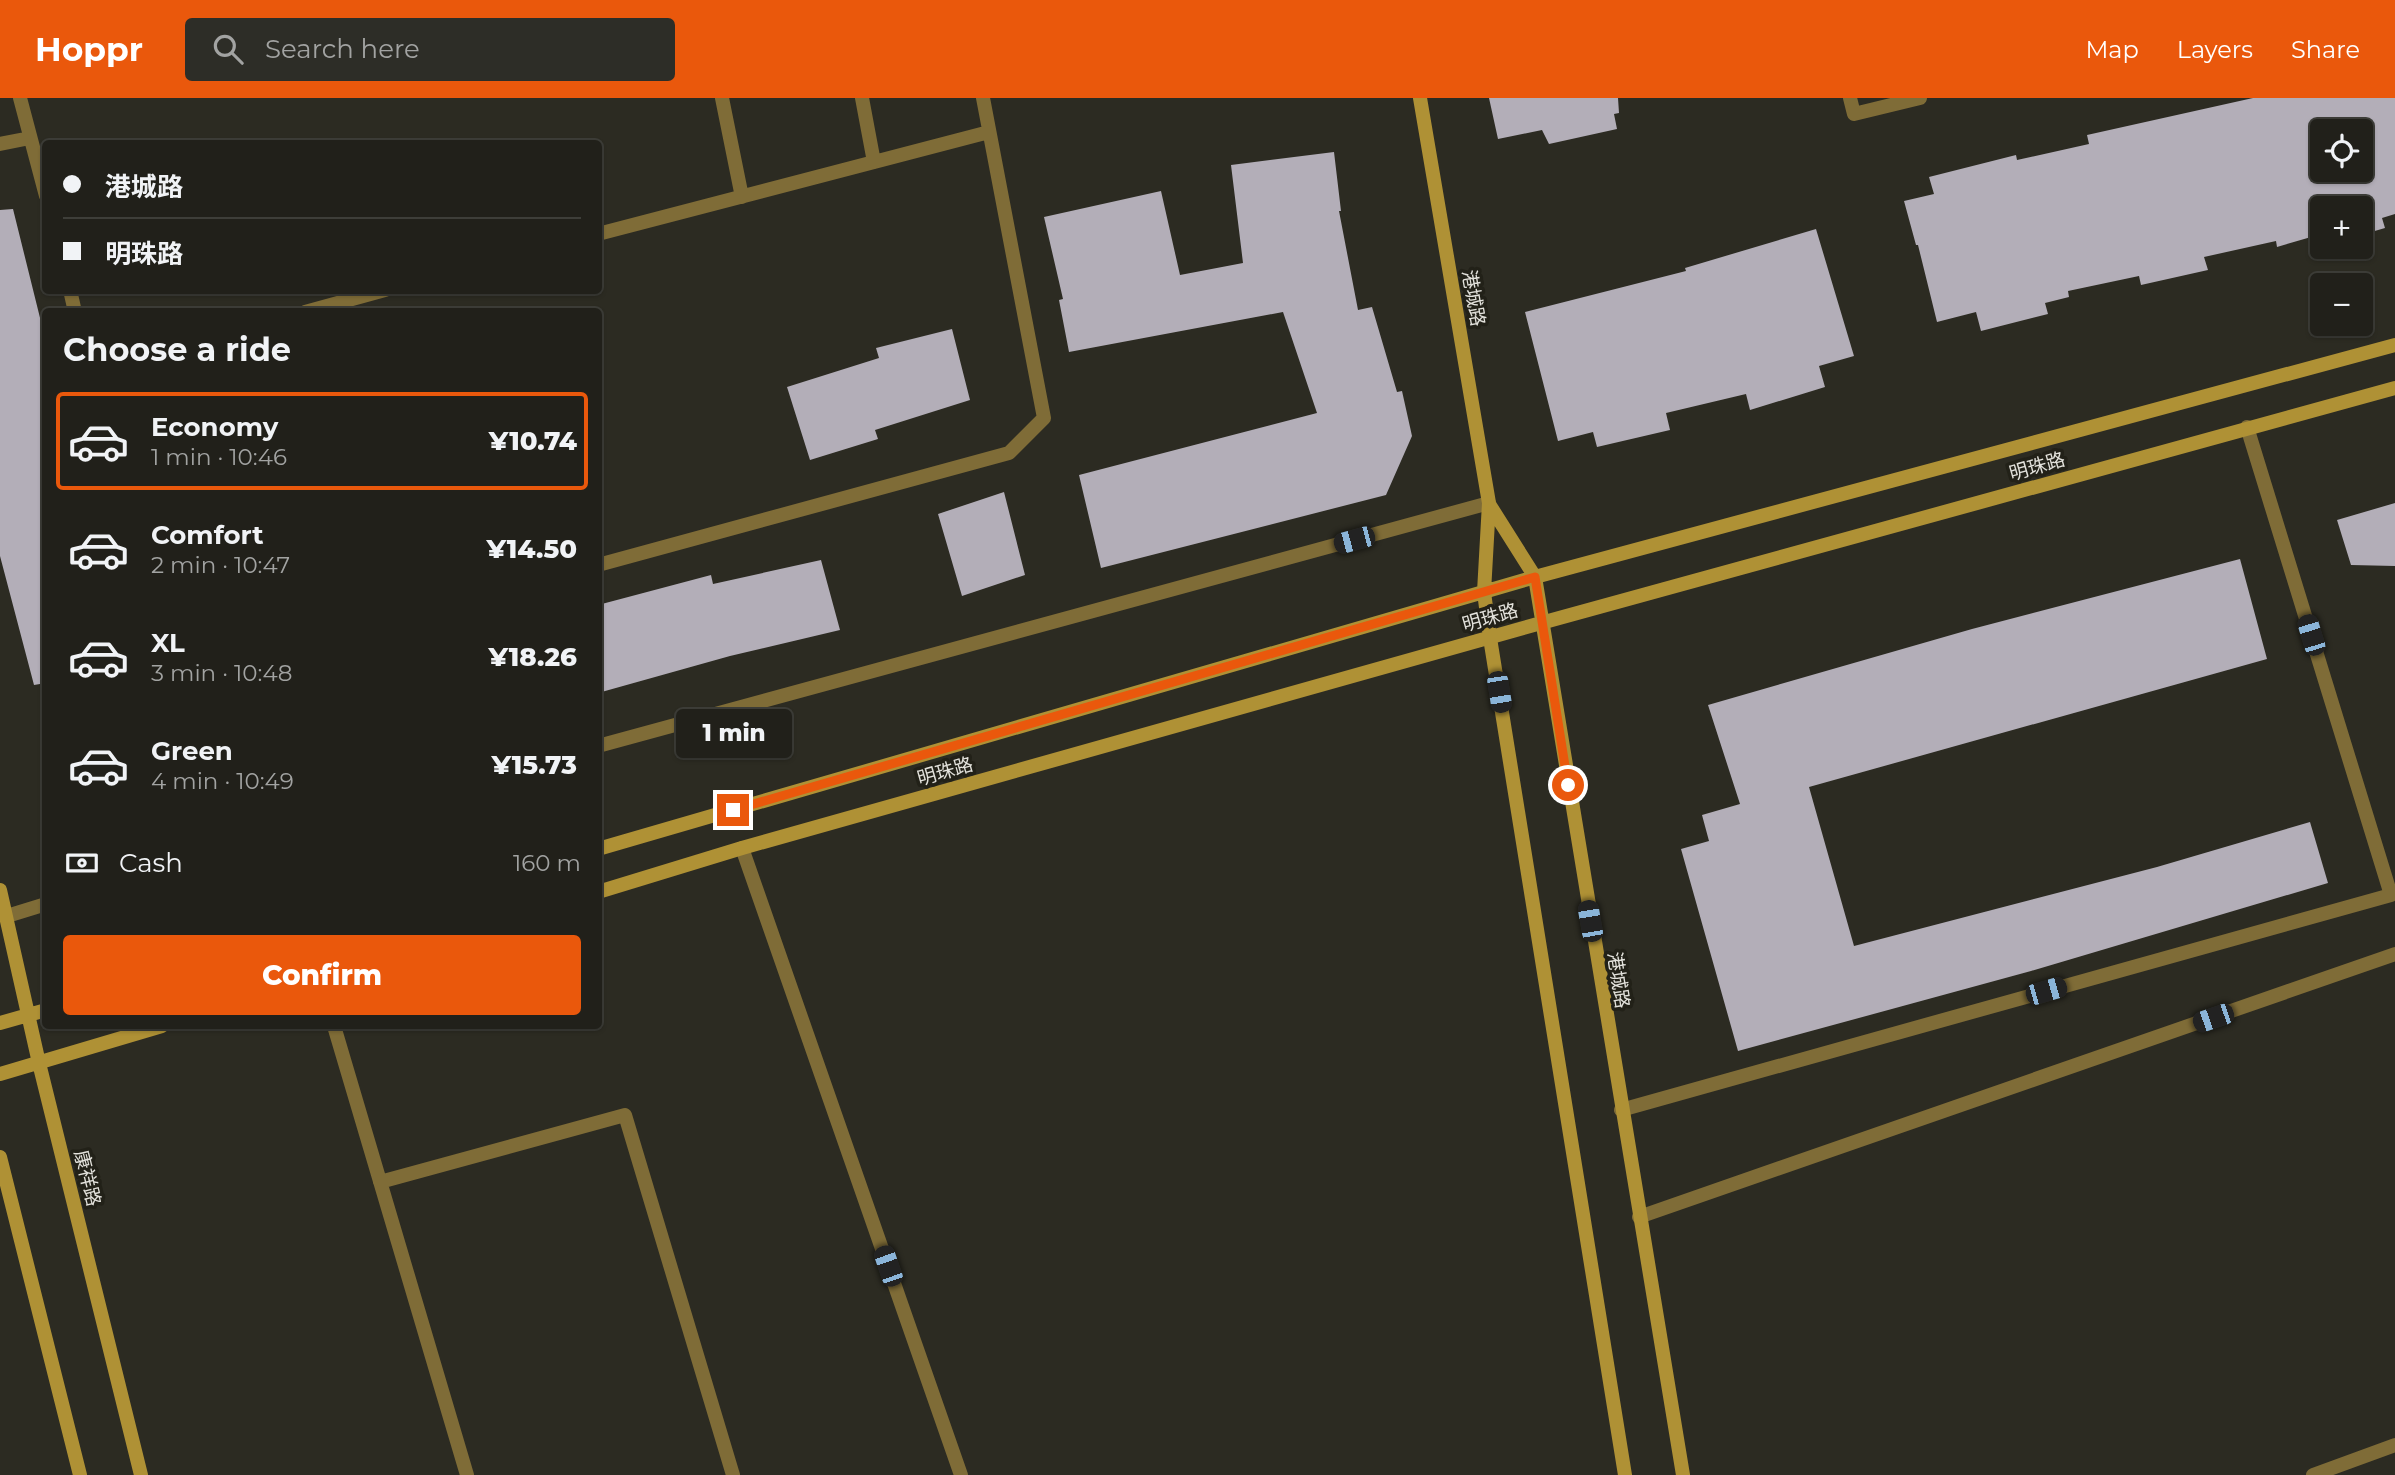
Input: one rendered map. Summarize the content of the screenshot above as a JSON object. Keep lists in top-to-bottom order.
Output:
{
  "streets": {
    "street": ["港城路", "明珠路", "康祥路"]
  },
  "crossings": [
    ["港城路", "明珠路"]
  ],
  "page": {
    "header": "Hoppr",
    "search": "Search here",
    "nav": ["Map", "Layers", "Share"],
    "map_buttons": ["+", "−"],
    "banner": ["港城路", "明珠路"],
    "heading": "Choose a ride",
    "list": [
      {
        "name": "Economy",
        "note": "1 min · 10:46",
        "value": "¥10.74"
      },
      {
        "name": "Comfort",
        "note": "2 min · 10:47",
        "value": "¥14.50"
      },
      {
        "name": "XL",
        "note": "3 min · 10:48",
        "value": "¥18.26"
      },
      {
        "name": "Green",
        "note": "4 min · 10:49",
        "value": "¥15.73"
      }
    ],
    "bubble": "1 min",
    "pay": ["Cash", "160 m"],
    "buttons": "Confirm"
  }
}
